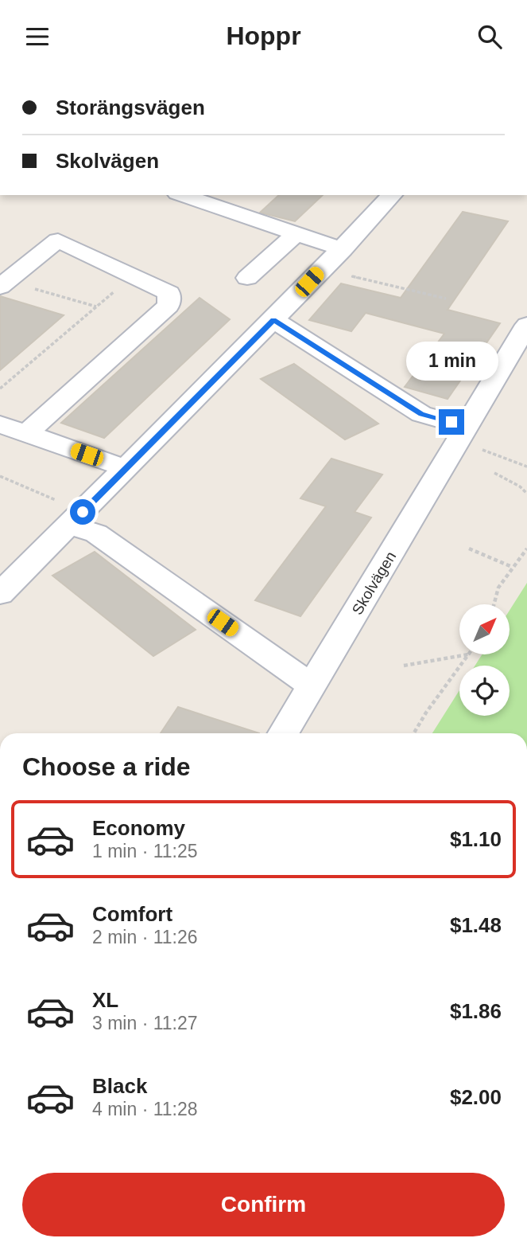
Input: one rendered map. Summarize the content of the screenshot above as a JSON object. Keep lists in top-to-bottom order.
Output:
{
  "streets": {
    "street": ["Skolvägen"]
  },
  "north": "top right",
  "page": {
    "header": "Hoppr",
    "banner": ["Storängsvägen", "Skolvägen"],
    "bubble": "1 min",
    "heading": "Choose a ride",
    "list": [
      {
        "name": "Economy",
        "note": "1 min · 11:25",
        "value": "$1.10"
      },
      {
        "name": "Comfort",
        "note": "2 min · 11:26",
        "value": "$1.48"
      },
      {
        "name": "XL",
        "note": "3 min · 11:27",
        "value": "$1.86"
      },
      {
        "name": "Black",
        "note": "4 min · 11:28",
        "value": "$2.00"
      }
    ],
    "buttons": "Confirm"
  }
}
